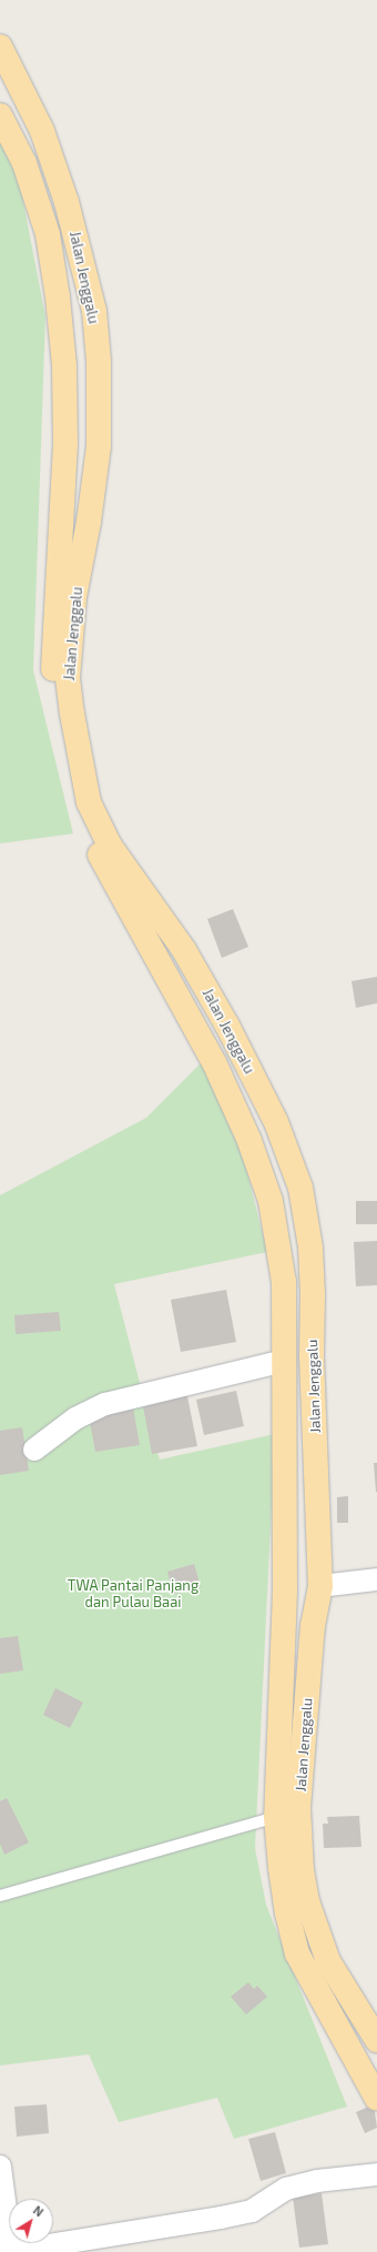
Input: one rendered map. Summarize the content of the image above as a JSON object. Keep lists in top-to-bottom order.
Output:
{
  "streets": {
    "main road": ["Jalan Jenggalu"]
  },
  "parks": ["TWA Pantai Panjang dan Pulau Baai"],
  "north": "top right"
}
